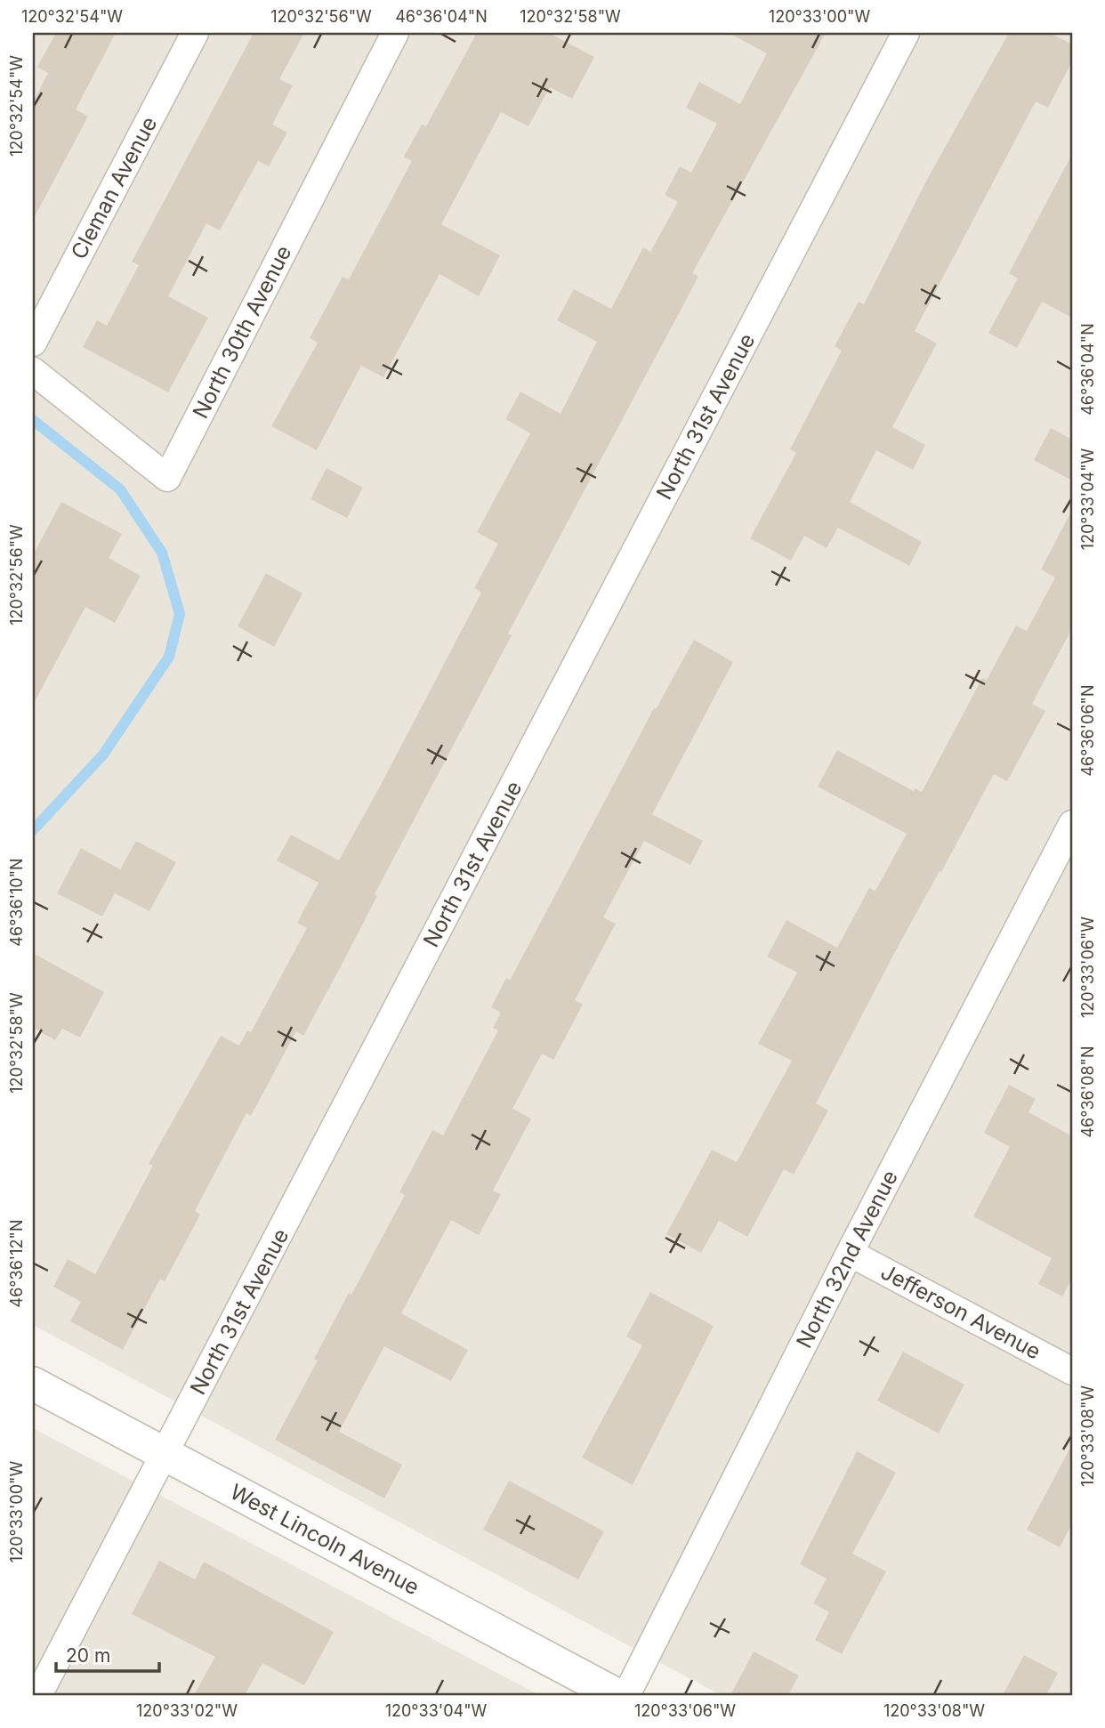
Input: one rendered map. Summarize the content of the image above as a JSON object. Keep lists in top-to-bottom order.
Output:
{
  "streets": {
    "street": [
      "Cleman Avenue",
      "North 30th Avenue",
      "North 31st Avenue",
      "North 32nd Avenue",
      "Jefferson Avenue",
      "West Lincoln Avenue"
    ]
  },
  "crossings": [
    ["North 31st Avenue", "West Lincoln Avenue"],
    ["North 32nd Avenue", "Jefferson Avenue"]
  ],
  "scale_bar": "20 m",
  "coordinates": [
    "120°32'54\"W",
    "120°32'56\"W",
    "46°36'04\"N",
    "120°32'58\"W",
    "120°33'00\"W",
    "120°33'04\"W",
    "46°36'06\"N",
    "46°36'10\"N",
    "120°33'06\"W",
    "46°36'08\"N",
    "46°36'12\"N",
    "120°33'08\"W",
    "120°33'02\"W"
  ]
}
